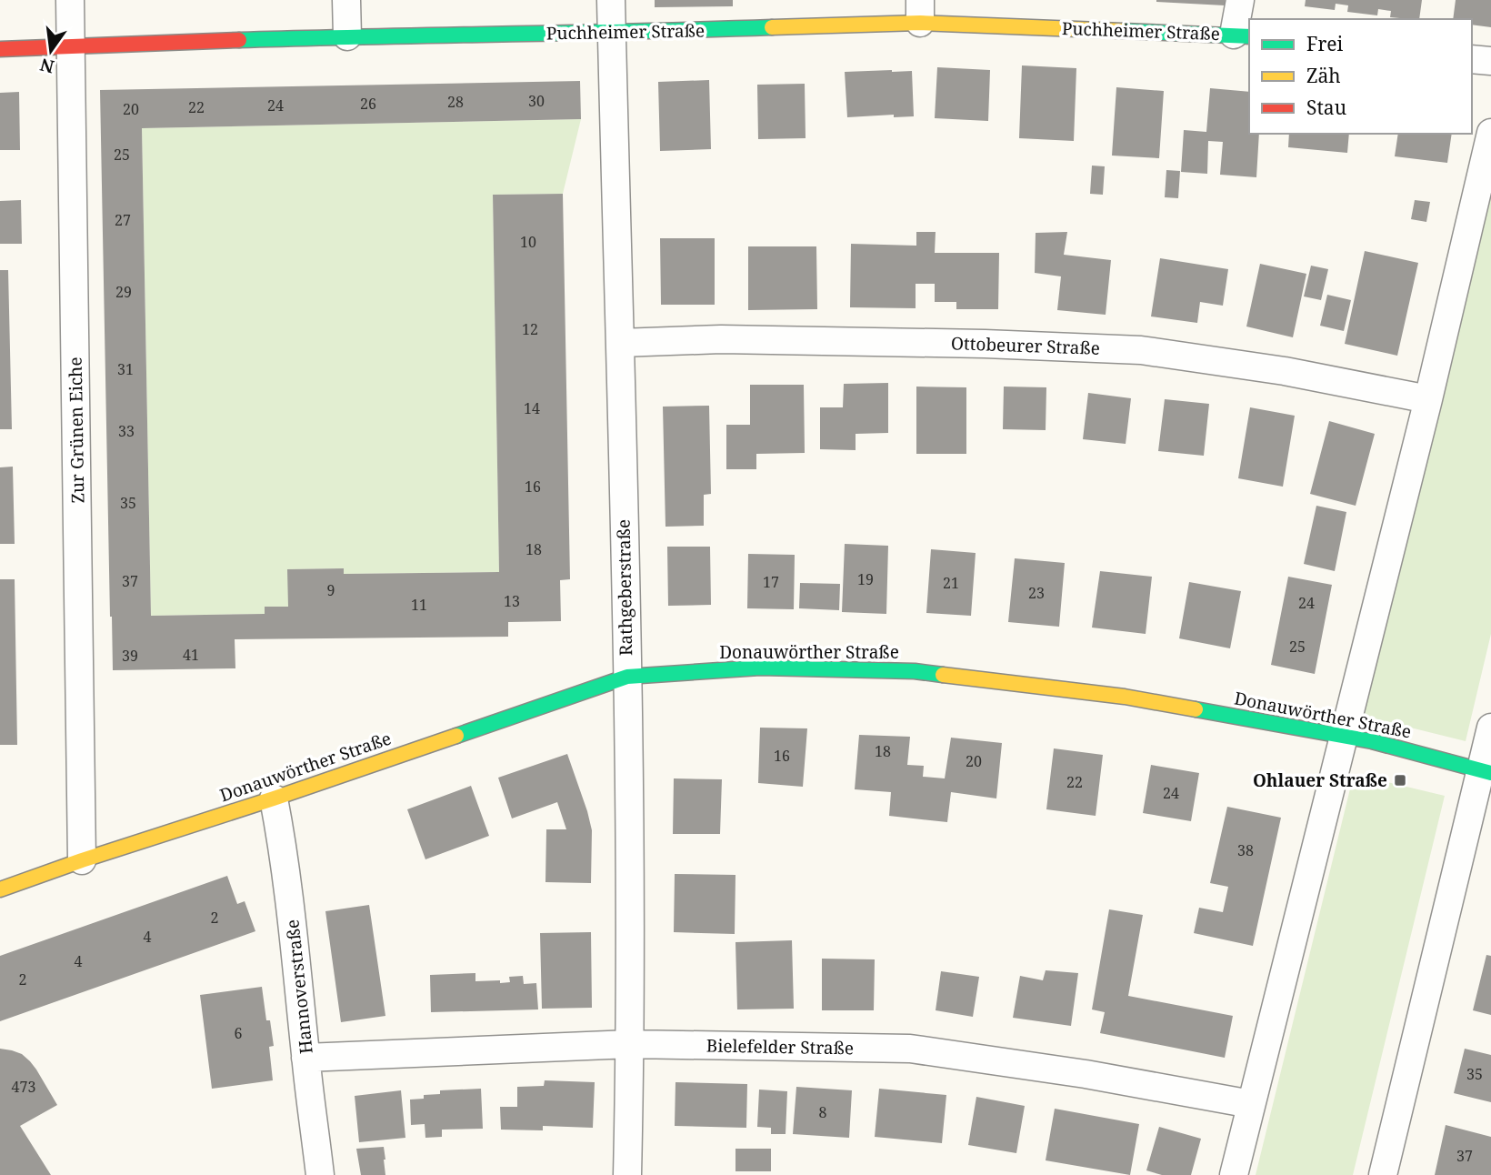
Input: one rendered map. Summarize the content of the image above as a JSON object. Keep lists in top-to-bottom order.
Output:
{
  "streets": {
    "street": [
      "Puchheimer Straße",
      "Ottobeurer Straße",
      "Zur Grünen Eiche",
      "Rathgeberstraße",
      "Donauwörther Straße",
      "Hannoverstraße",
      "Bielefelder Straße"
    ]
  },
  "crossings": [
    ["Puchheimer Straße", "Zur Grünen Eiche"],
    ["Puchheimer Straße", "Rathgeberstraße"],
    ["Ottobeurer Straße", "Rathgeberstraße"],
    ["Zur Grünen Eiche", "Donauwörther Straße"],
    ["Rathgeberstraße", "Donauwörther Straße"],
    ["Rathgeberstraße", "Bielefelder Straße"],
    ["Donauwörther Straße", "Hannoverstraße"],
    ["Hannoverstraße", "Bielefelder Straße"]
  ],
  "places": {
    "transit": ["Ohlauer Straße"]
  },
  "house_numbers": [
    "30",
    "28",
    "26",
    "24",
    "22",
    "20",
    "25",
    "27",
    "10",
    "29",
    "12",
    "31",
    "14",
    "33",
    "16",
    "35",
    "18",
    "19",
    "37",
    "17",
    "21",
    "9",
    "23",
    "13",
    "24",
    "11",
    "25",
    "41",
    "39",
    "18",
    "16",
    "20",
    "22",
    "24",
    "38",
    "2",
    "4",
    "4",
    "2",
    "6",
    "35",
    "473",
    "8",
    "37"
  ],
  "legend": ["Frei", "Zäh", "Stau"],
  "north": "bottom"
}
